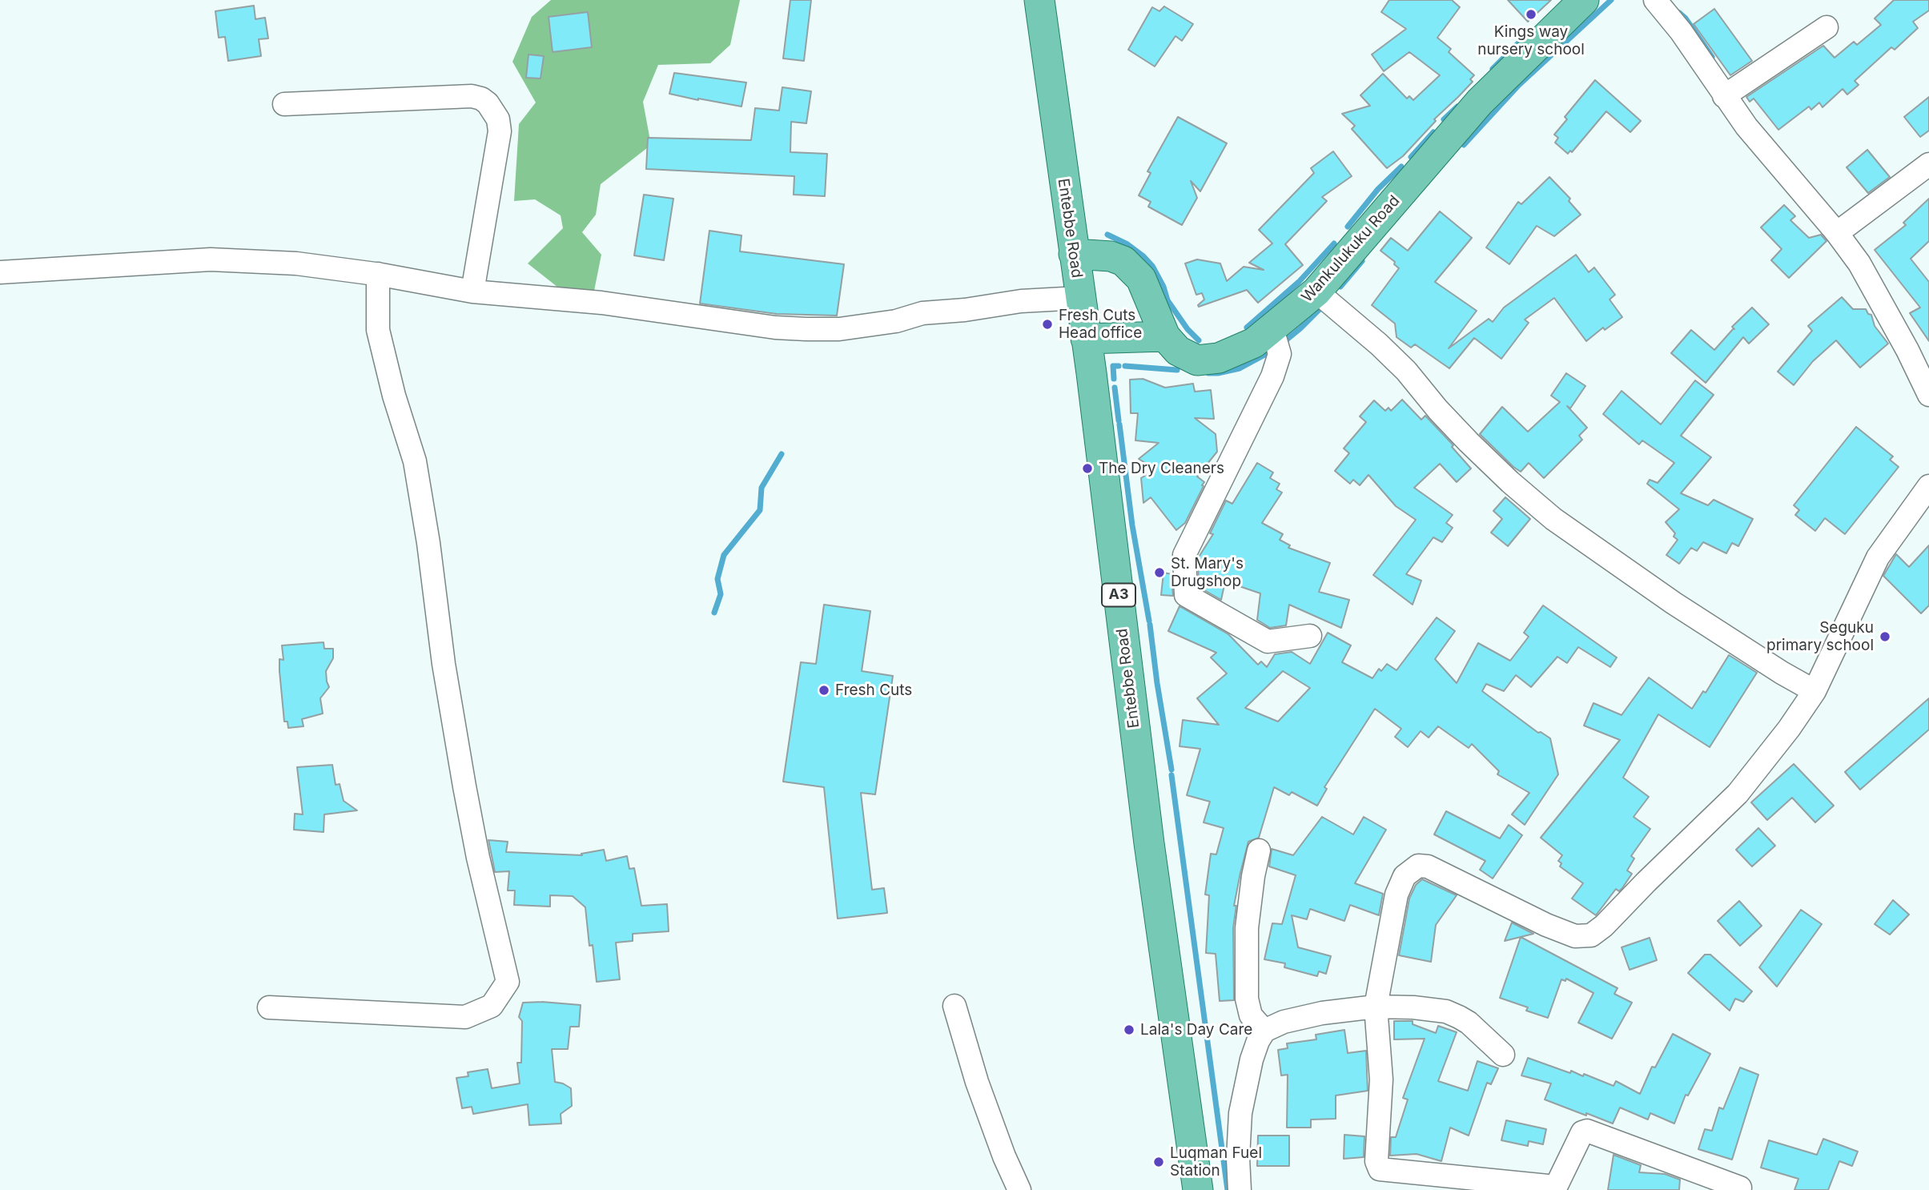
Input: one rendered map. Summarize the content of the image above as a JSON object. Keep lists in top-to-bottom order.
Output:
{
  "streets": {
    "main road": ["Entebbe Road", "Wankulukuku Road", "A3"]
  },
  "crossings": [
    ["Entebbe Road", "Wankulukuku Road"]
  ],
  "places": [
    "Kings way nursery school",
    "Fresh Cuts Head office",
    "The Dry Cleaners",
    "St. Mary's Drugshop",
    "Seguku primary school",
    "Fresh Cuts",
    "Lala's Day Care",
    "Luqman Fuel Station"
  ]
}
